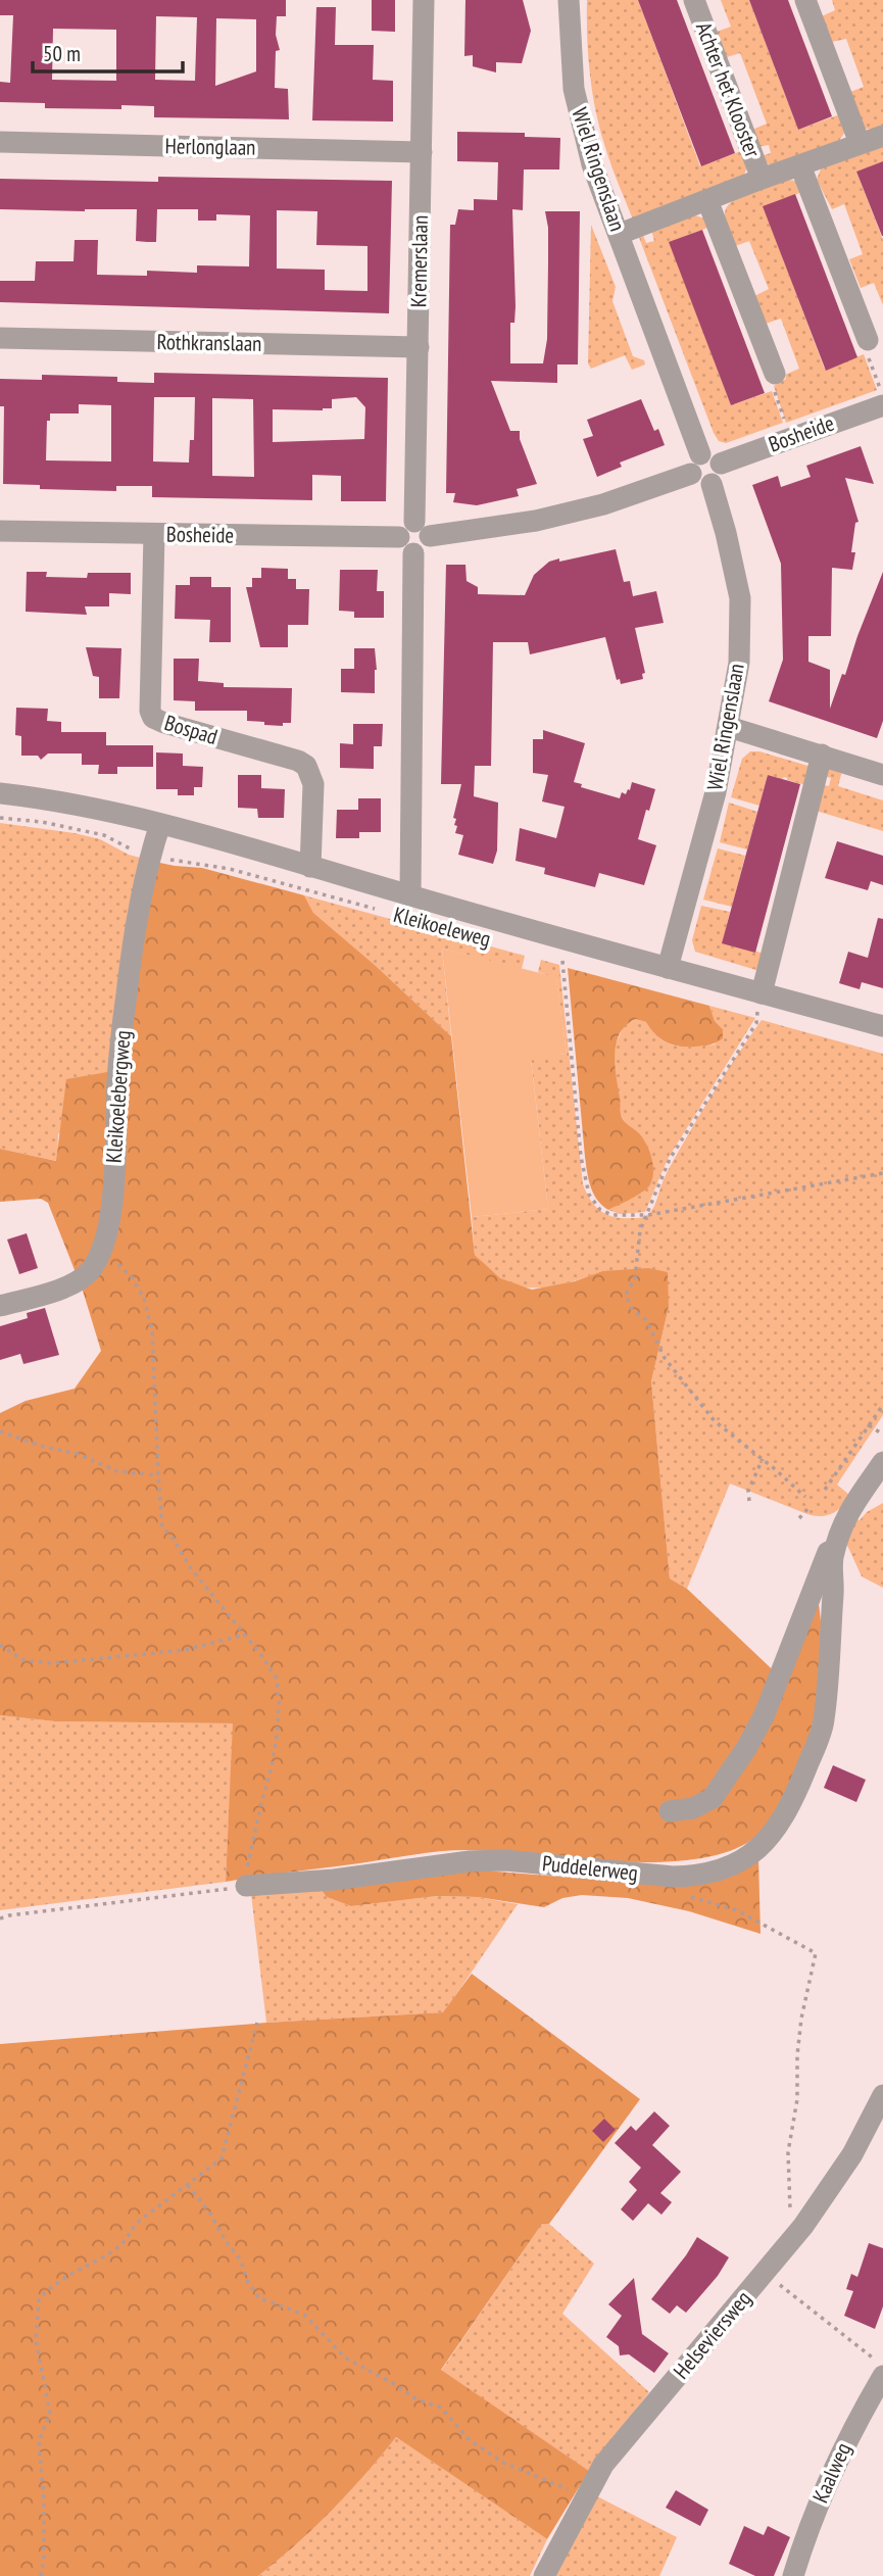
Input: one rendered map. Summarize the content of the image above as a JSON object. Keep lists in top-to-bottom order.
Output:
{
  "streets": {
    "street": [
      "Achter het Klooster",
      "Herlonglaan",
      "Wiel Ringenslaan",
      "Kremerslaan",
      "Rothkranslaan",
      "Bosheide",
      "Bospad",
      "Kleikoeleweg",
      "Kleikoelebergweg",
      "Puddelerweg",
      "Helseviersweg",
      "Kaalweg"
    ]
  },
  "crossings": [
    ["Achter het Klooster", "Wiel Ringenslaan"],
    ["Herlonglaan", "Kremerslaan"],
    ["Wiel Ringenslaan", "Bosheide"],
    ["Wiel Ringenslaan", "Kleikoeleweg"],
    ["Kremerslaan", "Rothkranslaan"],
    ["Kremerslaan", "Bosheide"],
    ["Kremerslaan", "Kleikoeleweg"],
    ["Bosheide", "Bospad"],
    ["Bospad", "Kleikoeleweg"],
    ["Kleikoeleweg", "Kleikoelebergweg"]
  ],
  "scale_bar": "50 m"
}
